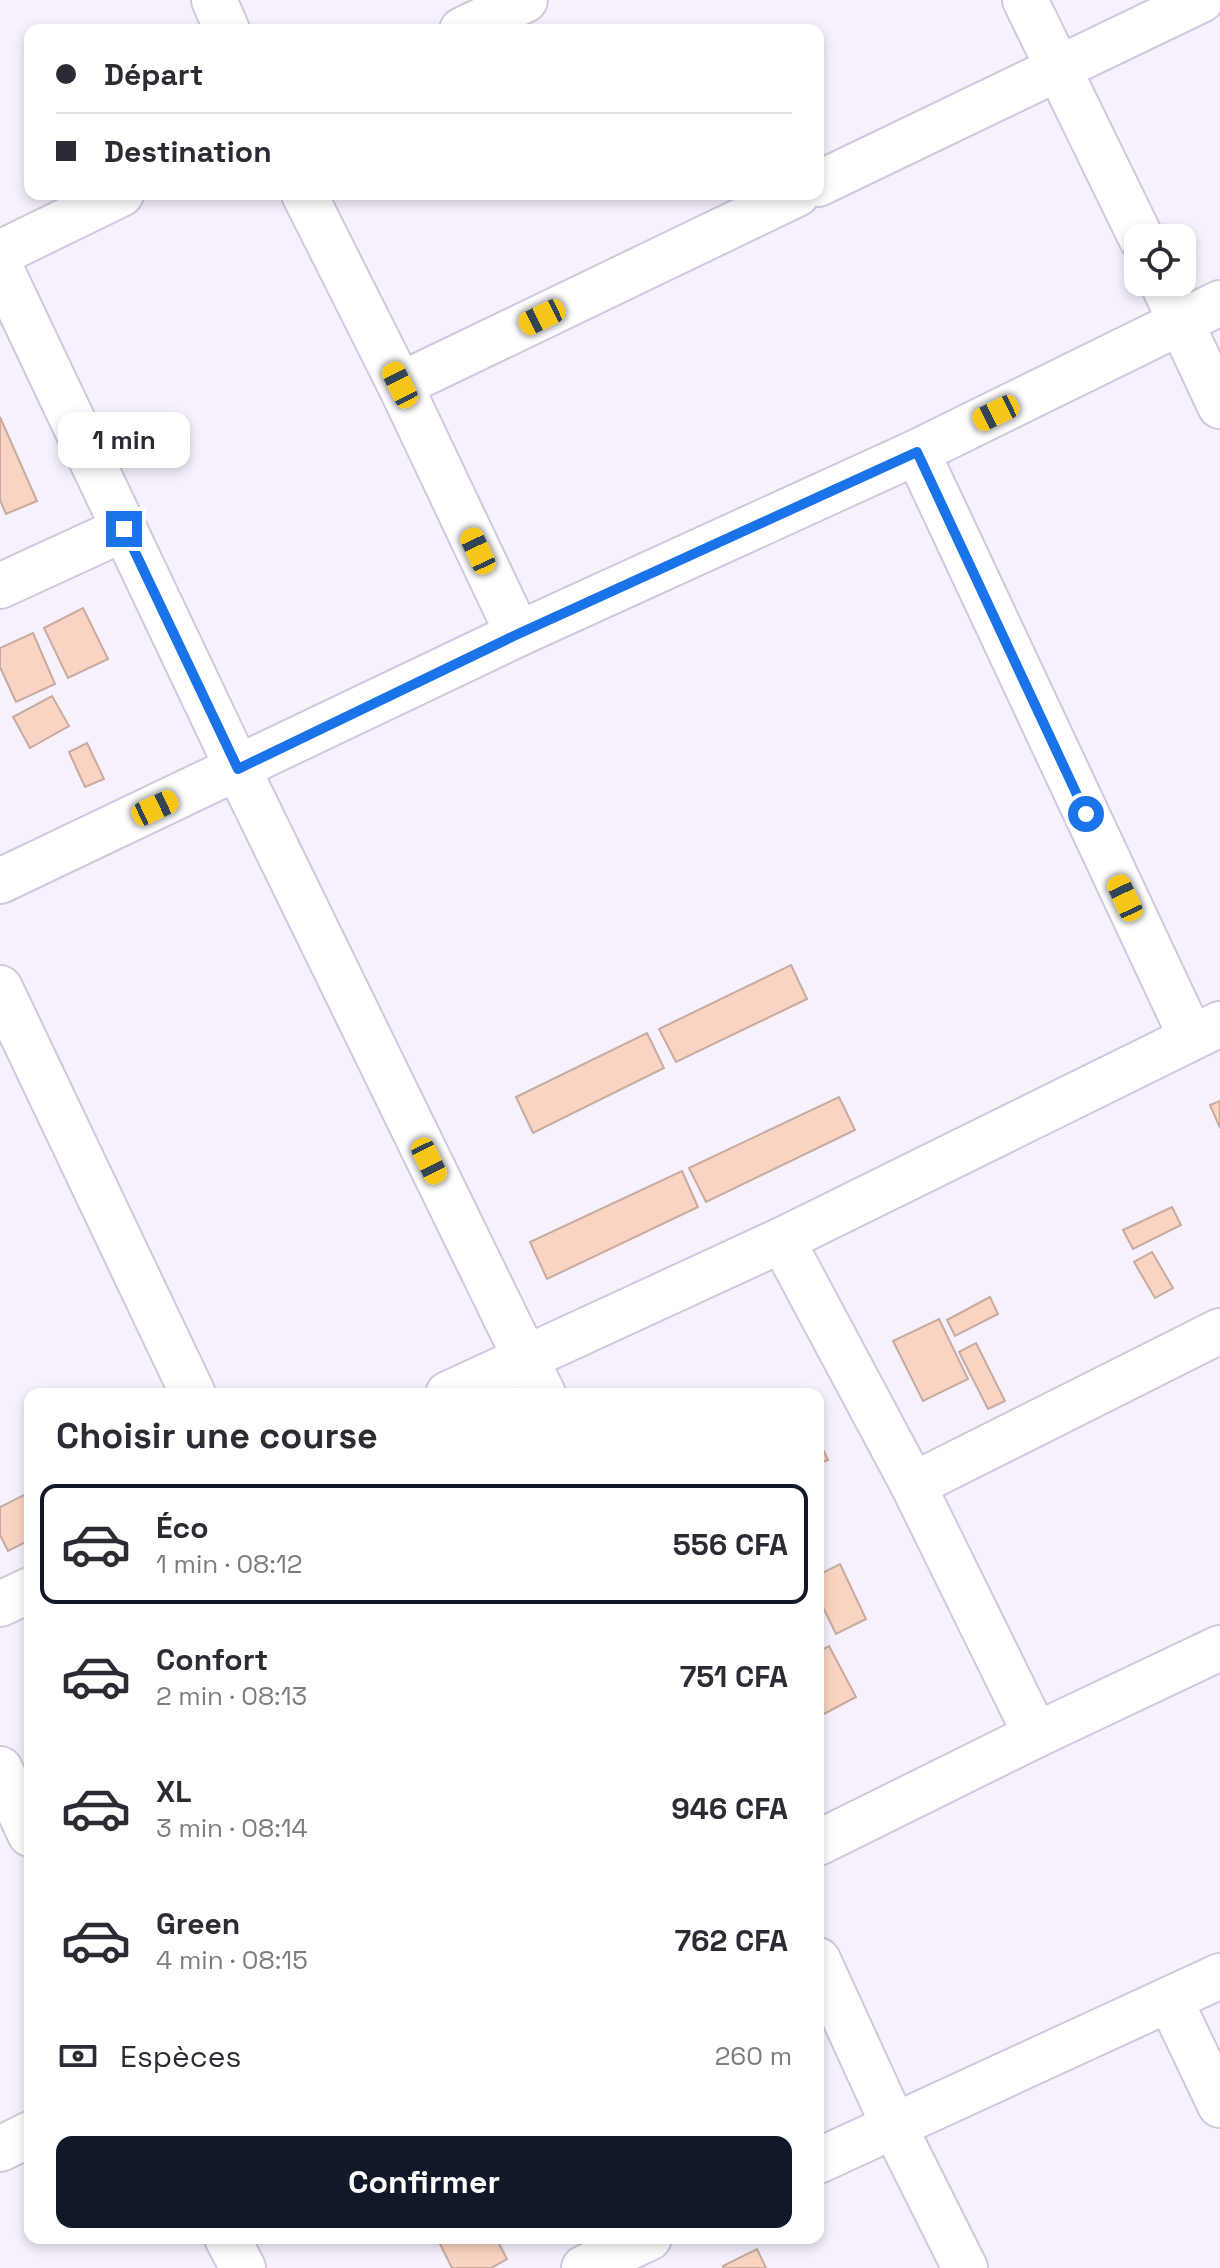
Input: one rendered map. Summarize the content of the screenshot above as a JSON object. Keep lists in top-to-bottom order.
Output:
{
  "page": {
    "banner": ["Départ", "Destination"],
    "bubble": "1 min",
    "heading": "Choisir une course",
    "list": [
      {
        "name": "Éco",
        "note": "1 min · 08:12",
        "value": "556 CFA"
      },
      {
        "name": "Confort",
        "note": "2 min · 08:13",
        "value": "751 CFA"
      },
      {
        "name": "XL",
        "note": "3 min · 08:14",
        "value": "946 CFA"
      },
      {
        "name": "Green",
        "note": "4 min · 08:15",
        "value": "762 CFA"
      }
    ],
    "pay": ["Espèces", "260 m"],
    "buttons": "Confirmer"
  }
}
